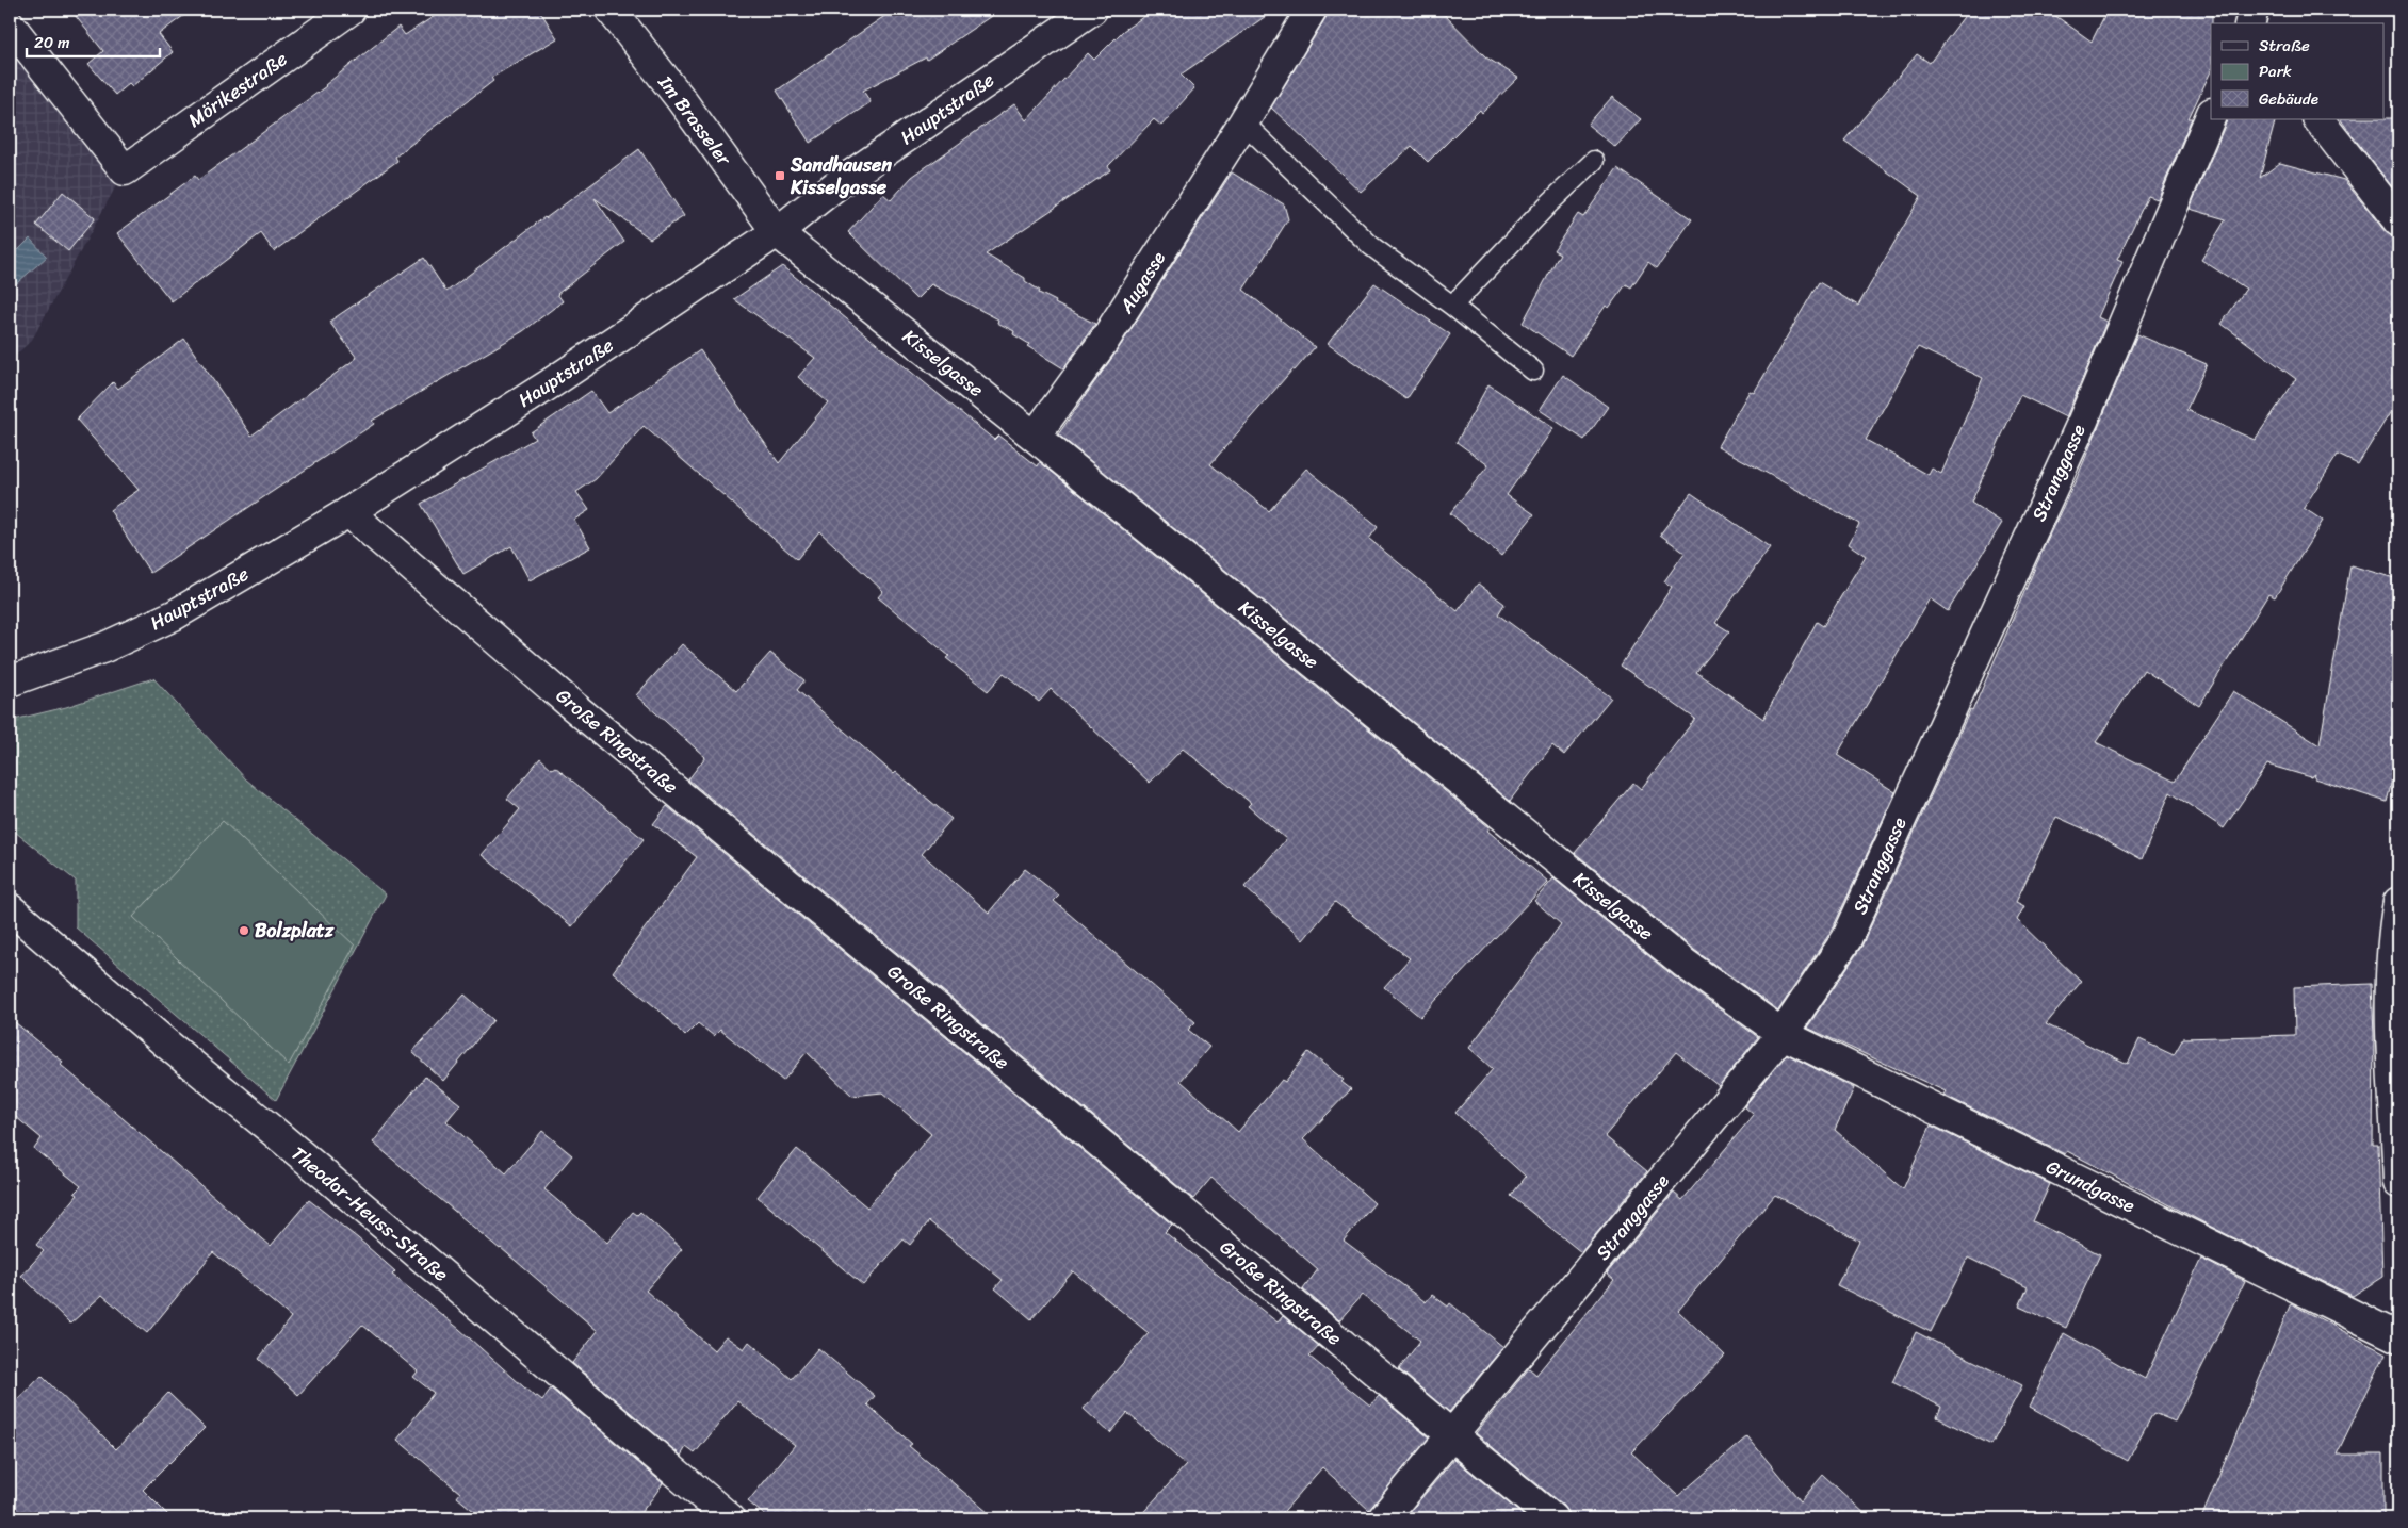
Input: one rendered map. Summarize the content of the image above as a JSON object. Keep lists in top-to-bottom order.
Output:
{
  "streets": {
    "street": [
      "Mörikestraße",
      "Hauptstraße",
      "Im Brasseler",
      "Augasse",
      "Kisselgasse",
      "Stranggasse",
      "Große Ringstraße",
      "Grundgasse",
      "Theodor-Heuss-Straße"
    ]
  },
  "crossings": [
    ["Hauptstraße", "Im Brasseler"],
    ["Hauptstraße", "Kisselgasse"],
    ["Hauptstraße", "Große Ringstraße"],
    ["Im Brasseler", "Kisselgasse"],
    ["Augasse", "Kisselgasse"],
    ["Kisselgasse", "Stranggasse"],
    ["Kisselgasse", "Grundgasse"],
    ["Stranggasse", "Große Ringstraße"],
    ["Stranggasse", "Grundgasse"]
  ],
  "places": {
    "transit": ["Sandhausen Kisselgasse"],
    "other": ["Bolzplatz"]
  },
  "legend": ["Straße", "Park", "Gebäude"],
  "scale_bar": "20 m"
}
